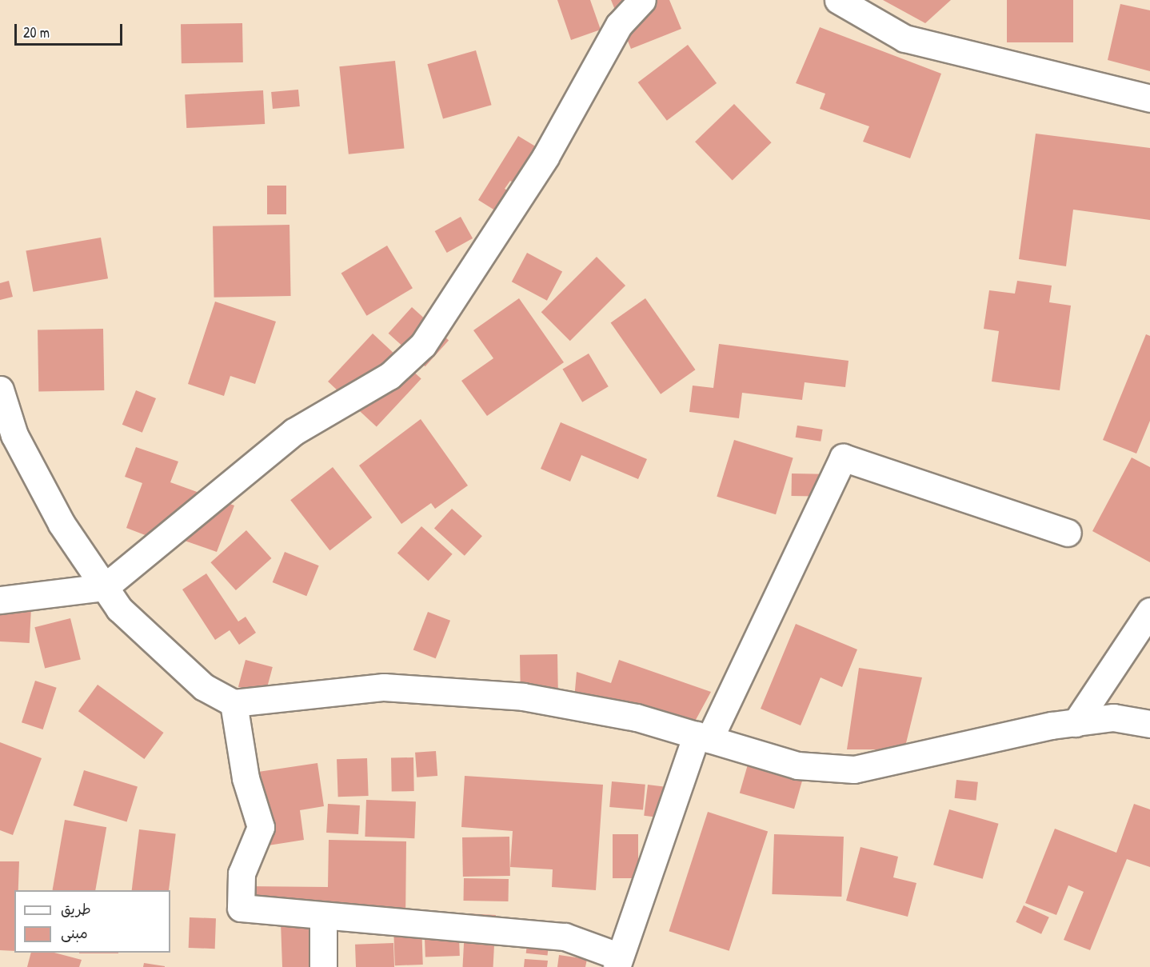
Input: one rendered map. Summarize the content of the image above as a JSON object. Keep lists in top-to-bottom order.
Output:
{
  "legend": ["طريق", "مبنى"],
  "scale_bar": "20 m"
}
